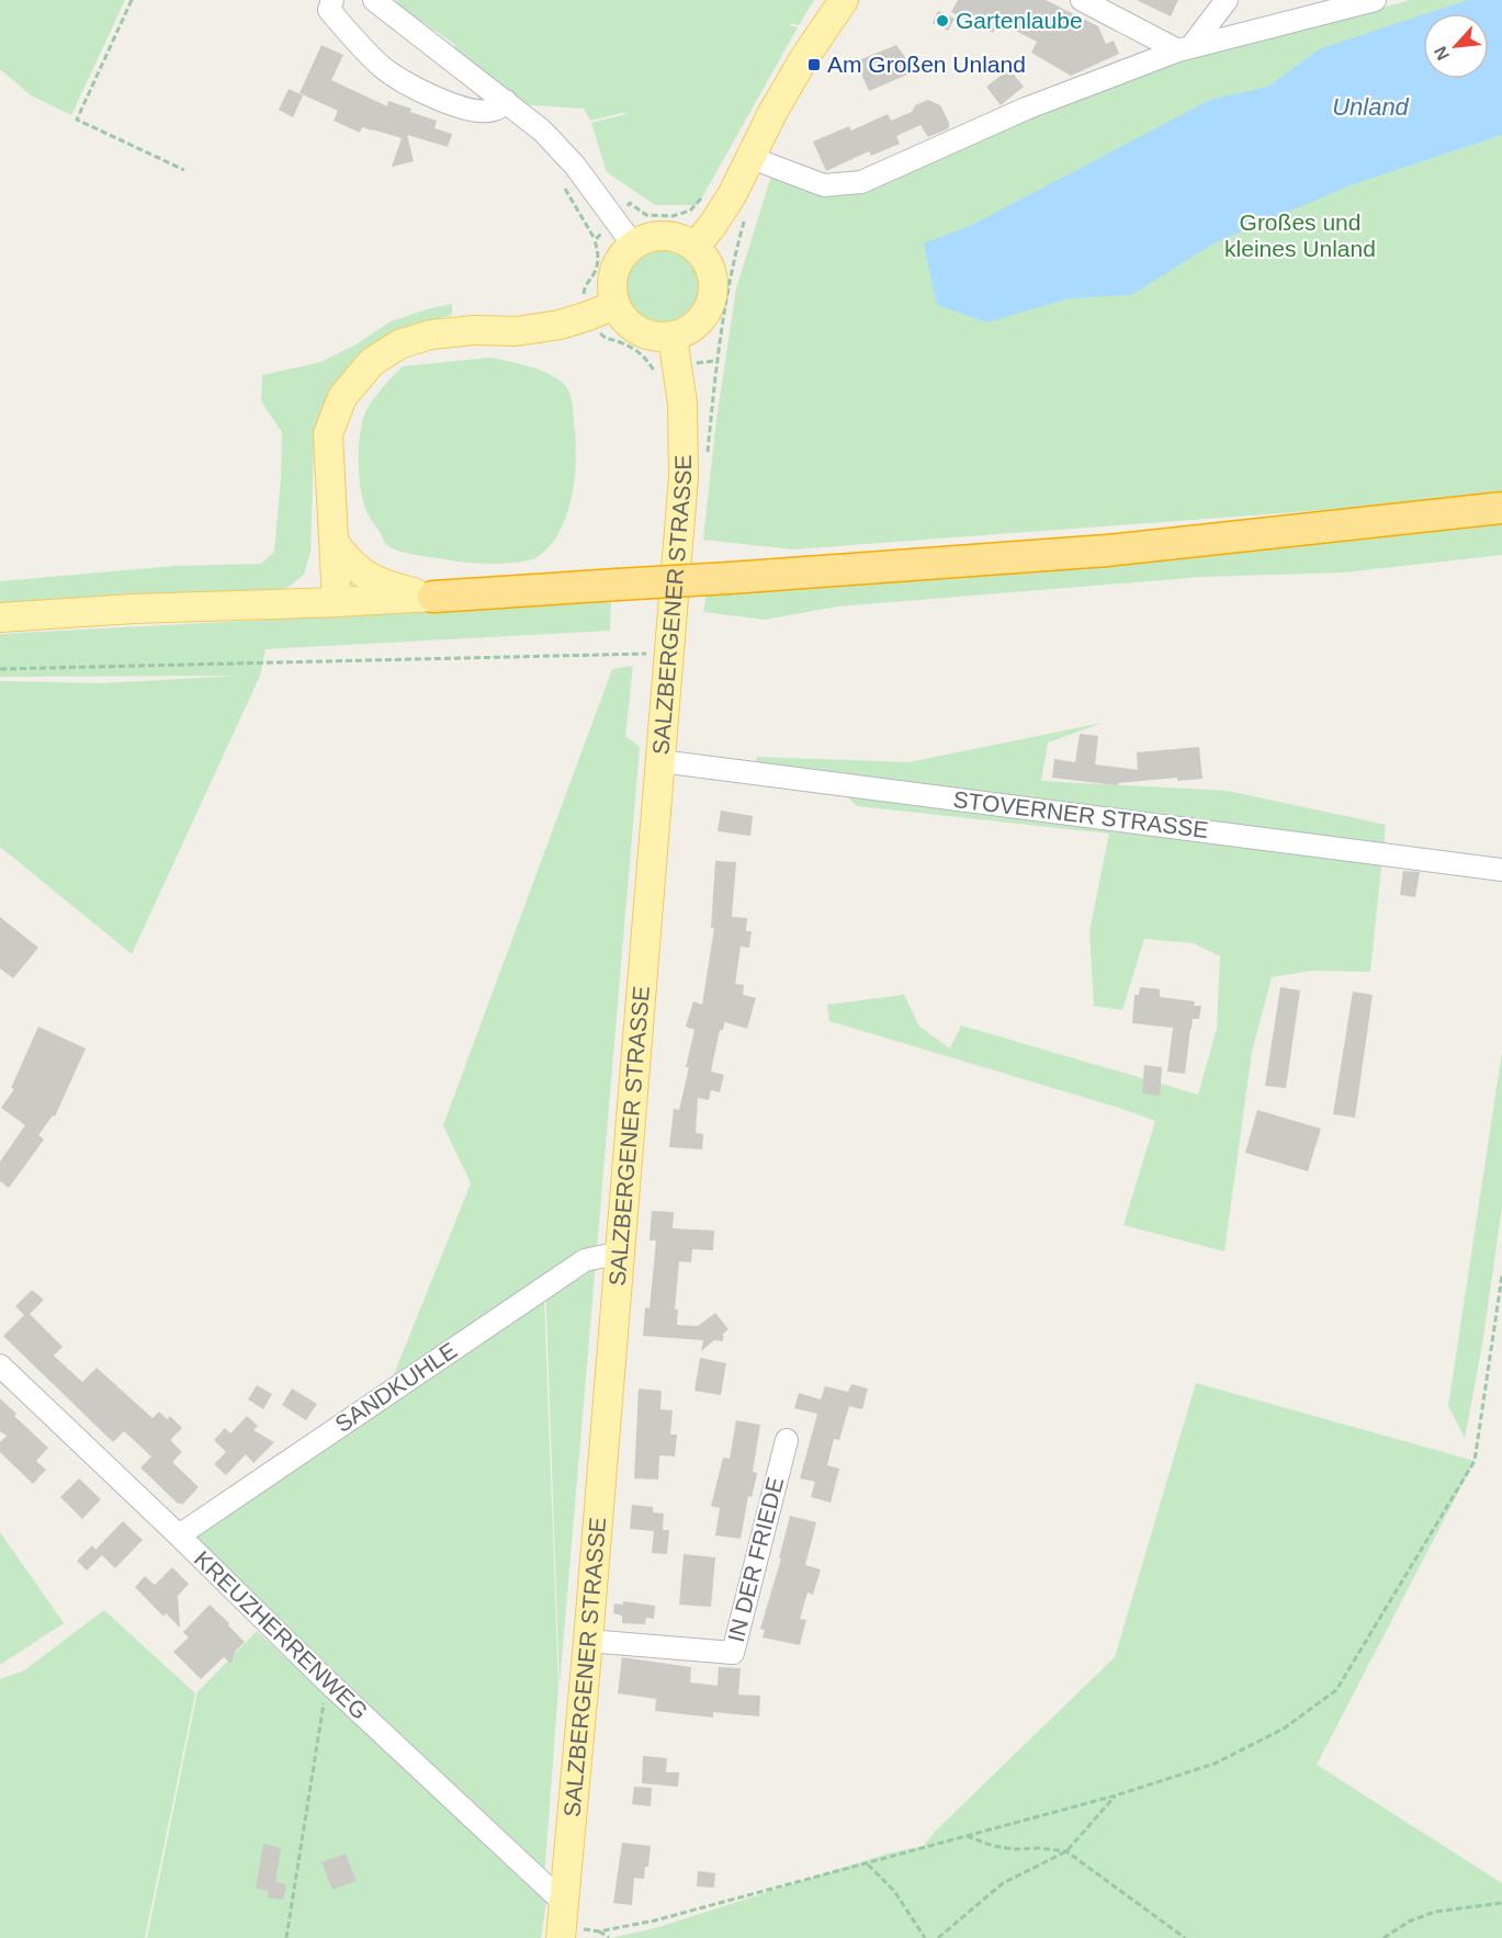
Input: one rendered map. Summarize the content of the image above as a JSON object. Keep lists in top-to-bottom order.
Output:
{
  "streets": {
    "main road": ["SALZBERGENER STRASSE"],
    "street": [
      "STOVERNER STRASSE",
      "SANDKUHLE",
      "IN DER FRIEDE",
      "KREUZHERRENWEG"
    ]
  },
  "crossings": [
    ["SALZBERGENER STRASSE", "STOVERNER STRASSE"],
    ["SALZBERGENER STRASSE", "SANDKUHLE"],
    ["SALZBERGENER STRASSE", "IN DER FRIEDE"],
    ["SALZBERGENER STRASSE", "KREUZHERRENWEG"],
    ["SANDKUHLE", "KREUZHERRENWEG"]
  ],
  "water": ["Unland"],
  "parks": ["Großes und kleines Unland"],
  "places": {
    "other": ["Gartenlaube"],
    "transit": ["Am Großen Unland"]
  },
  "north": "bottom left"
}
